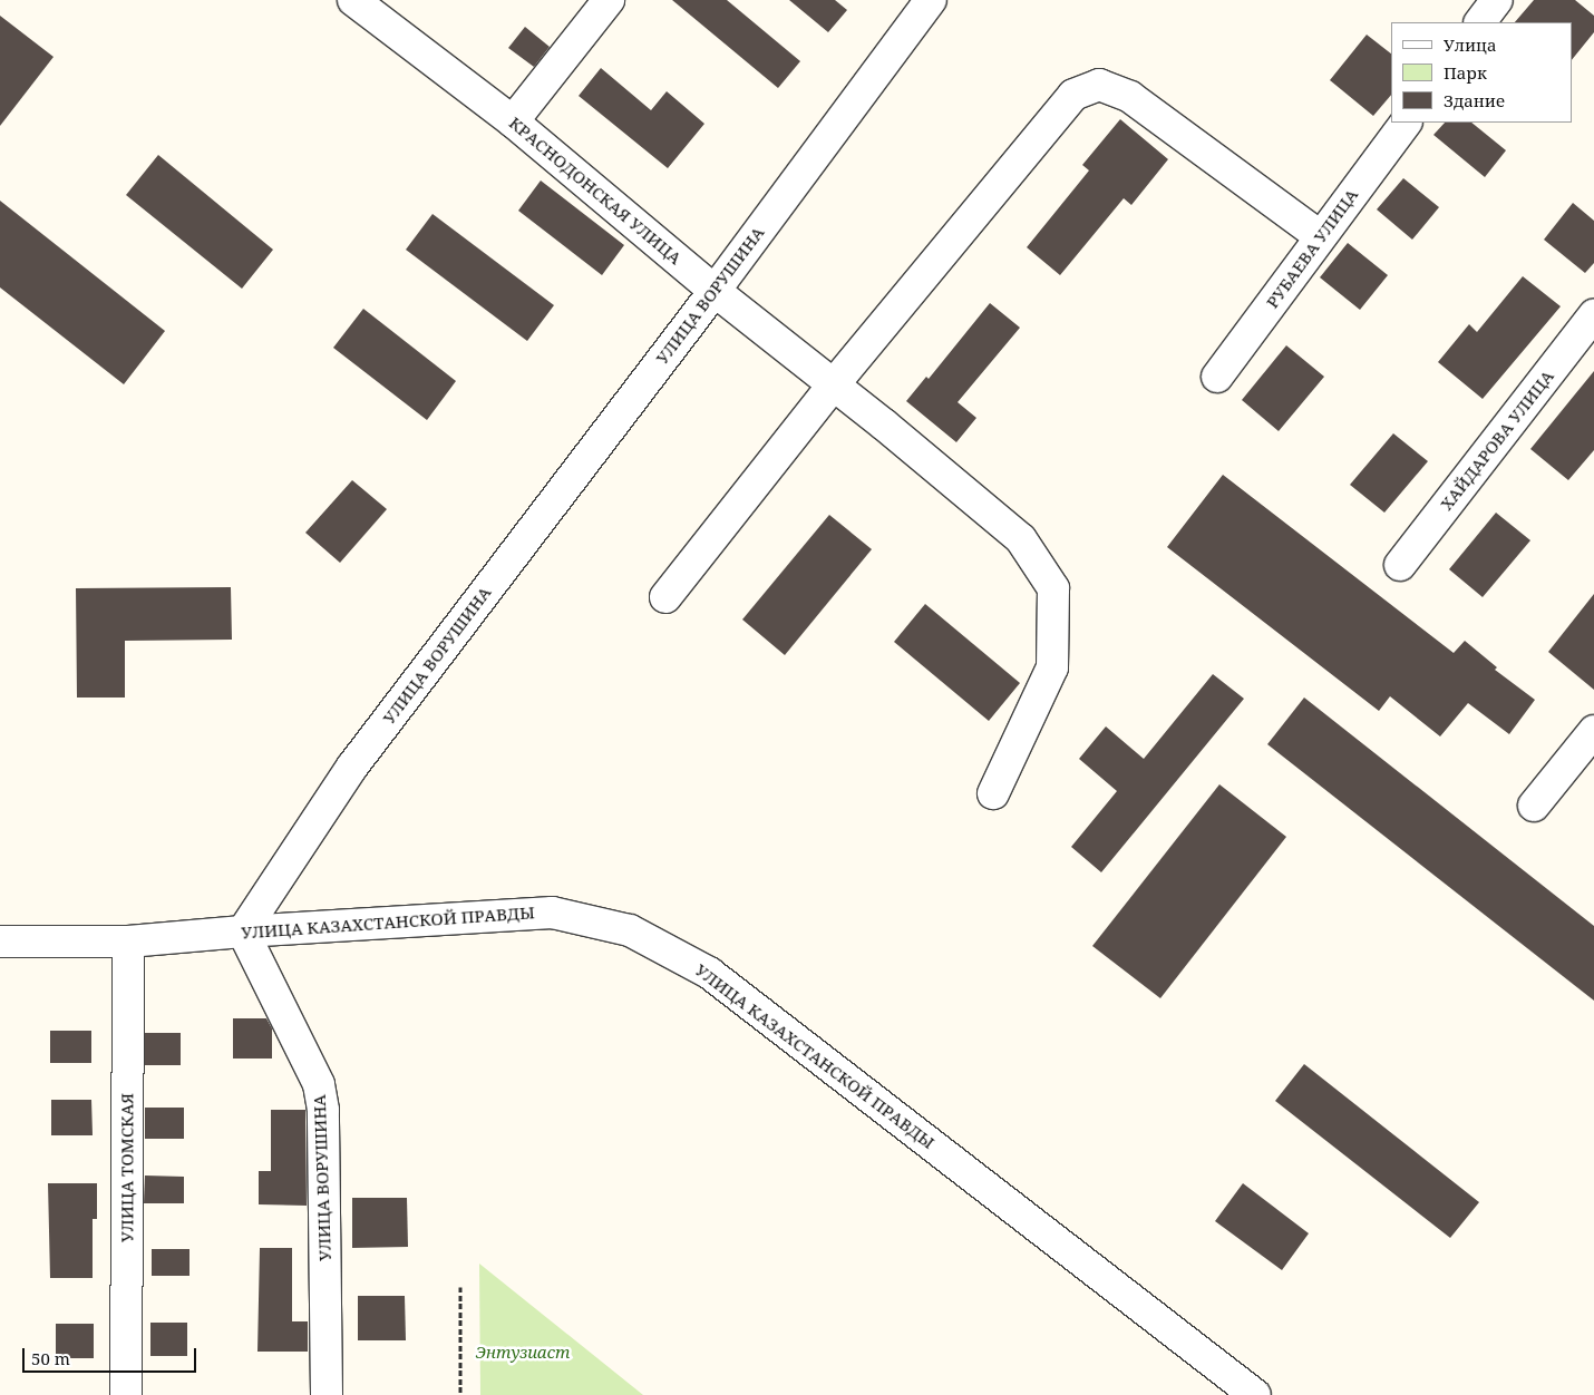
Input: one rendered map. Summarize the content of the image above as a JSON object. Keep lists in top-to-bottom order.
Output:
{
  "streets": {
    "street": [
      "КРАСНОДОНСКАЯ УЛИЦА",
      "РУБАЕВА УЛИЦА",
      "УЛИЦА ВОРУШИНА",
      "ХАЙДАРОВА УЛИЦА",
      "УЛИЦА КАЗАХСТАНСКОЙ ПРАВДЫ",
      "УЛИЦА ТОМСКАЯ"
    ]
  },
  "crossings": [
    ["КРАСНОДОНСКАЯ УЛИЦА", "УЛИЦА ВОРУШИНА"],
    ["УЛИЦА ВОРУШИНА", "УЛИЦА КАЗАХСТАНСКОЙ ПРАВДЫ"],
    ["УЛИЦА КАЗАХСТАНСКОЙ ПРАВДЫ", "УЛИЦА ТОМСКАЯ"]
  ],
  "parks": ["Энтузиаст"],
  "legend": ["Улица", "Парк", "Здание"],
  "scale_bar": "50 m"
}
